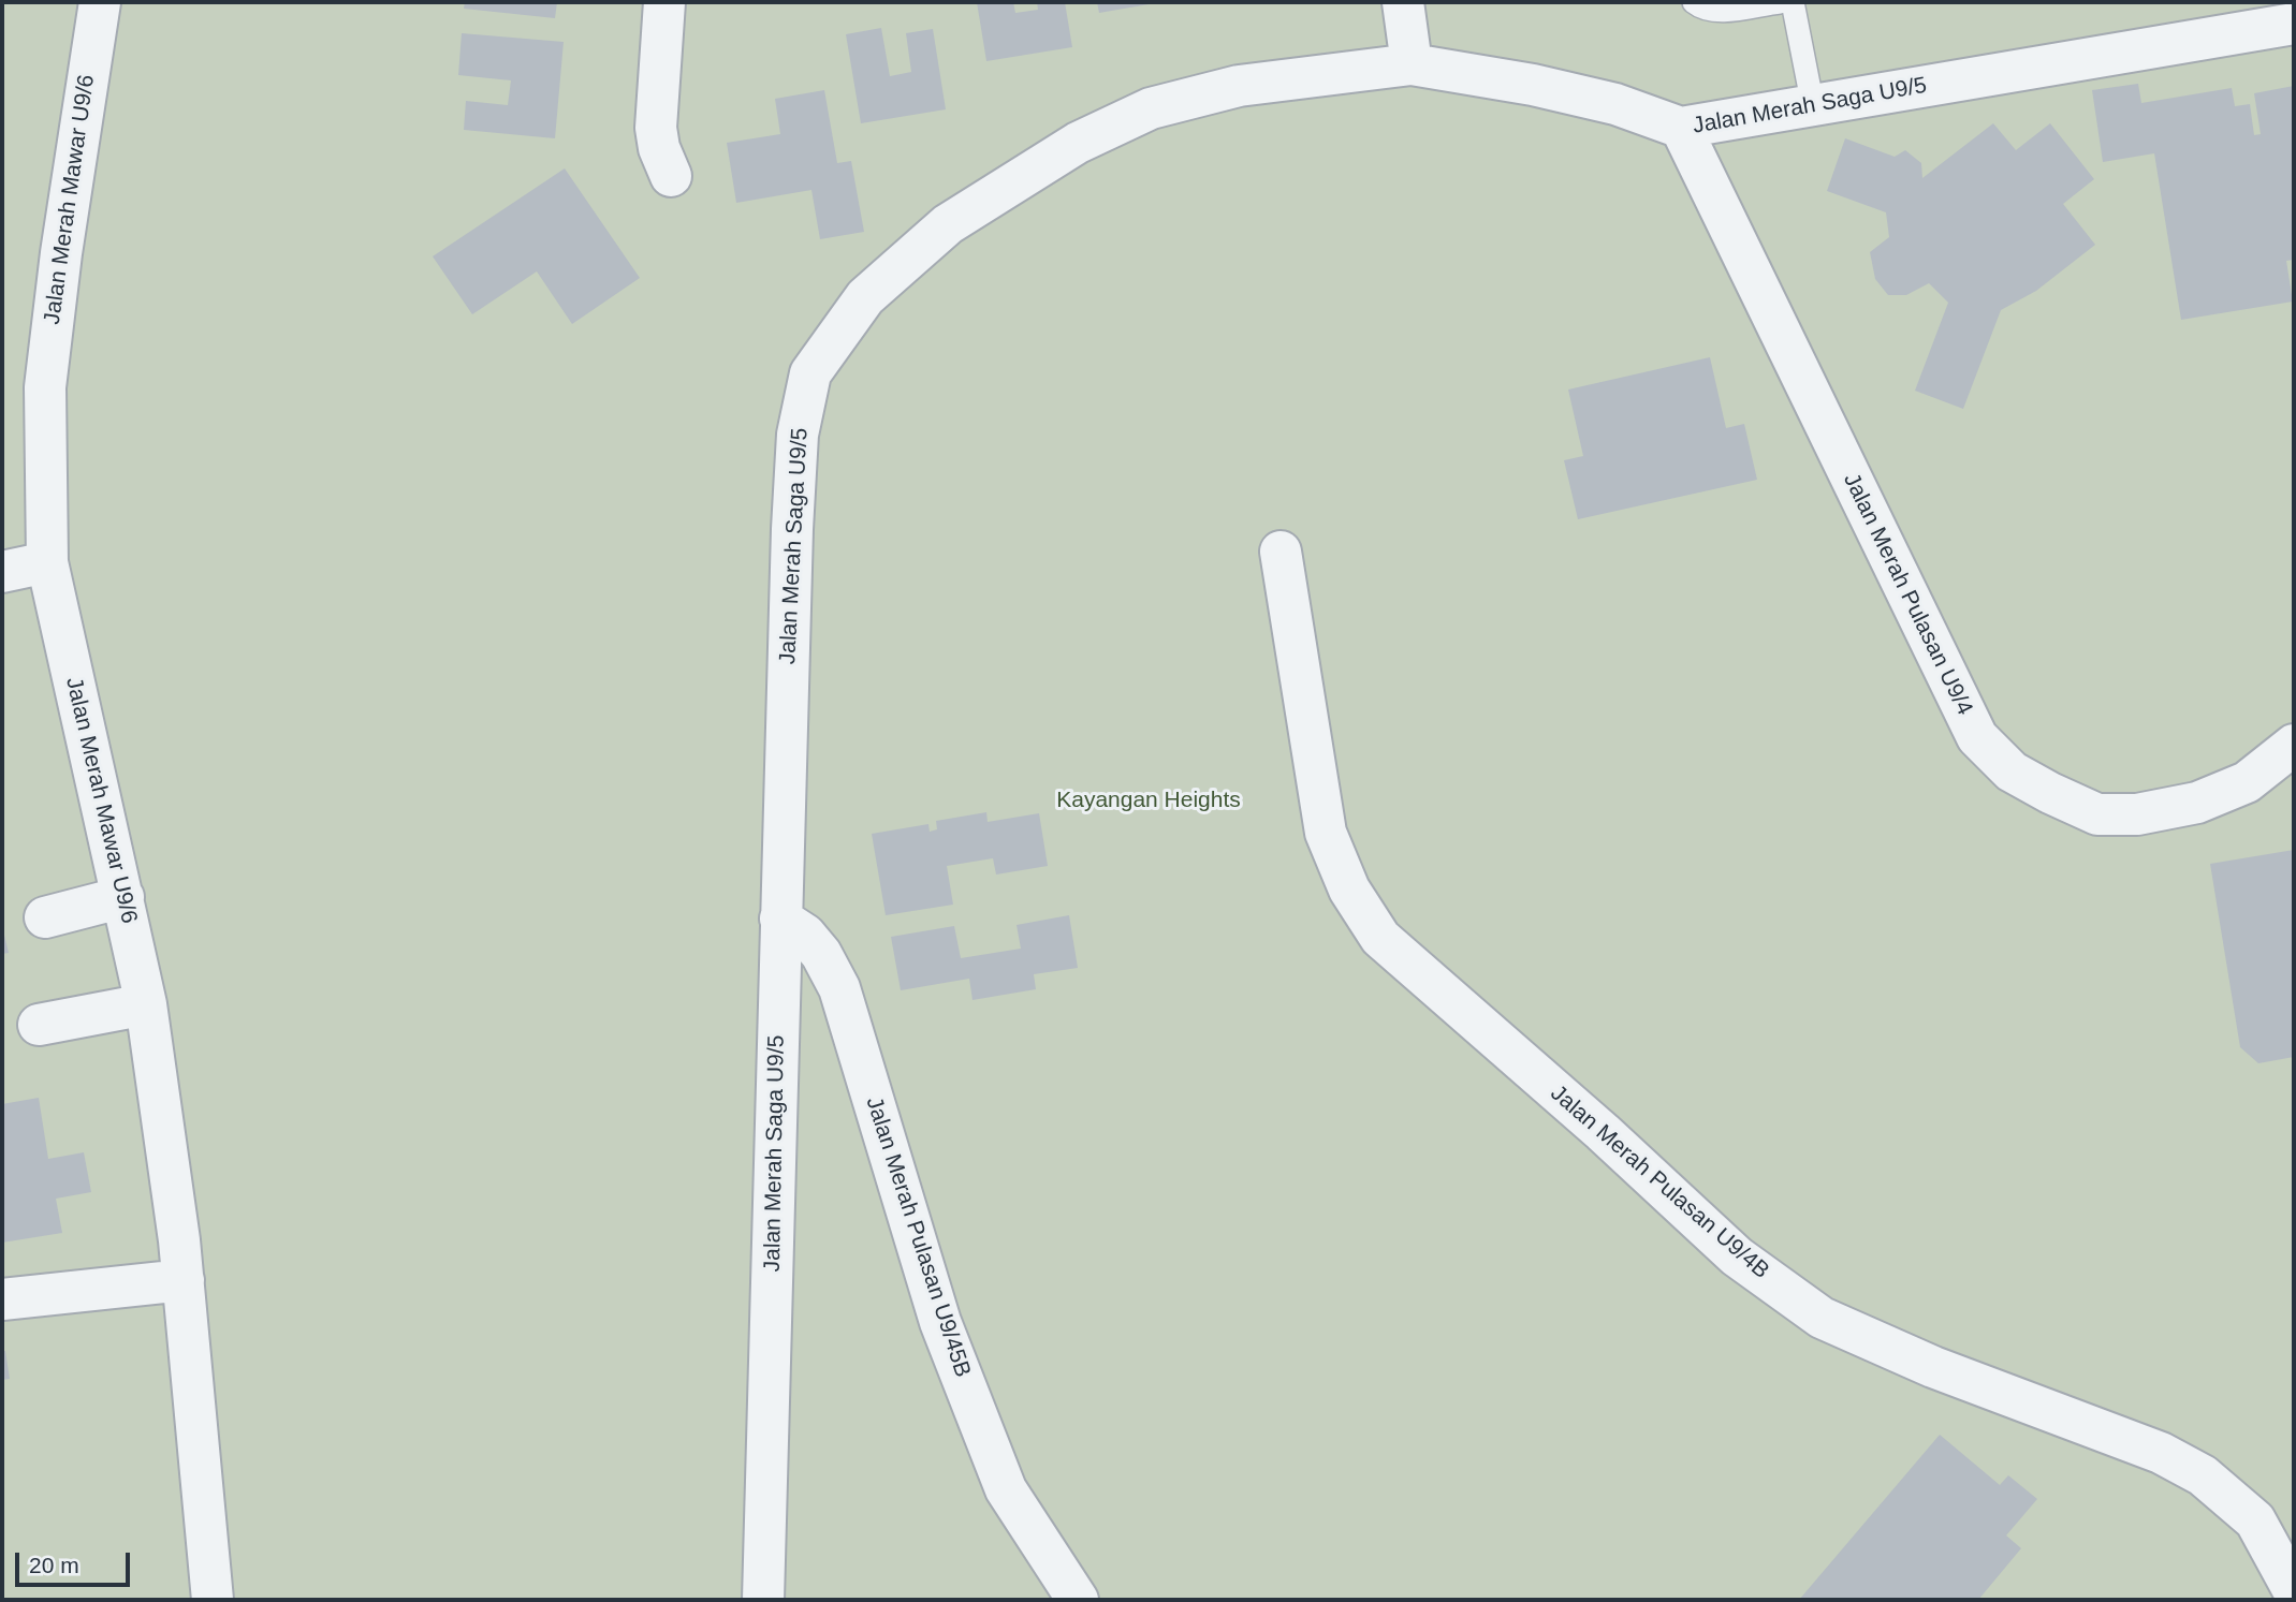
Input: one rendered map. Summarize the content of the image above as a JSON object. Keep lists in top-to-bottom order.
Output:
{
  "streets": {
    "street": [
      "Jalan Merah Saga U9/5",
      "Jalan Merah Mawar U9/6",
      "Jalan Merah Pulasan U9/4",
      "Jalan Merah Pulasan U9/4B",
      "Jalan Merah Pulasan U9/45B"
    ]
  },
  "crossings": [
    ["Jalan Merah Saga U9/5", "Jalan Merah Pulasan U9/4"],
    ["Jalan Merah Saga U9/5", "Jalan Merah Pulasan U9/45B"]
  ],
  "parks": ["Kayangan Heights"],
  "scale_bar": "20 m"
}
